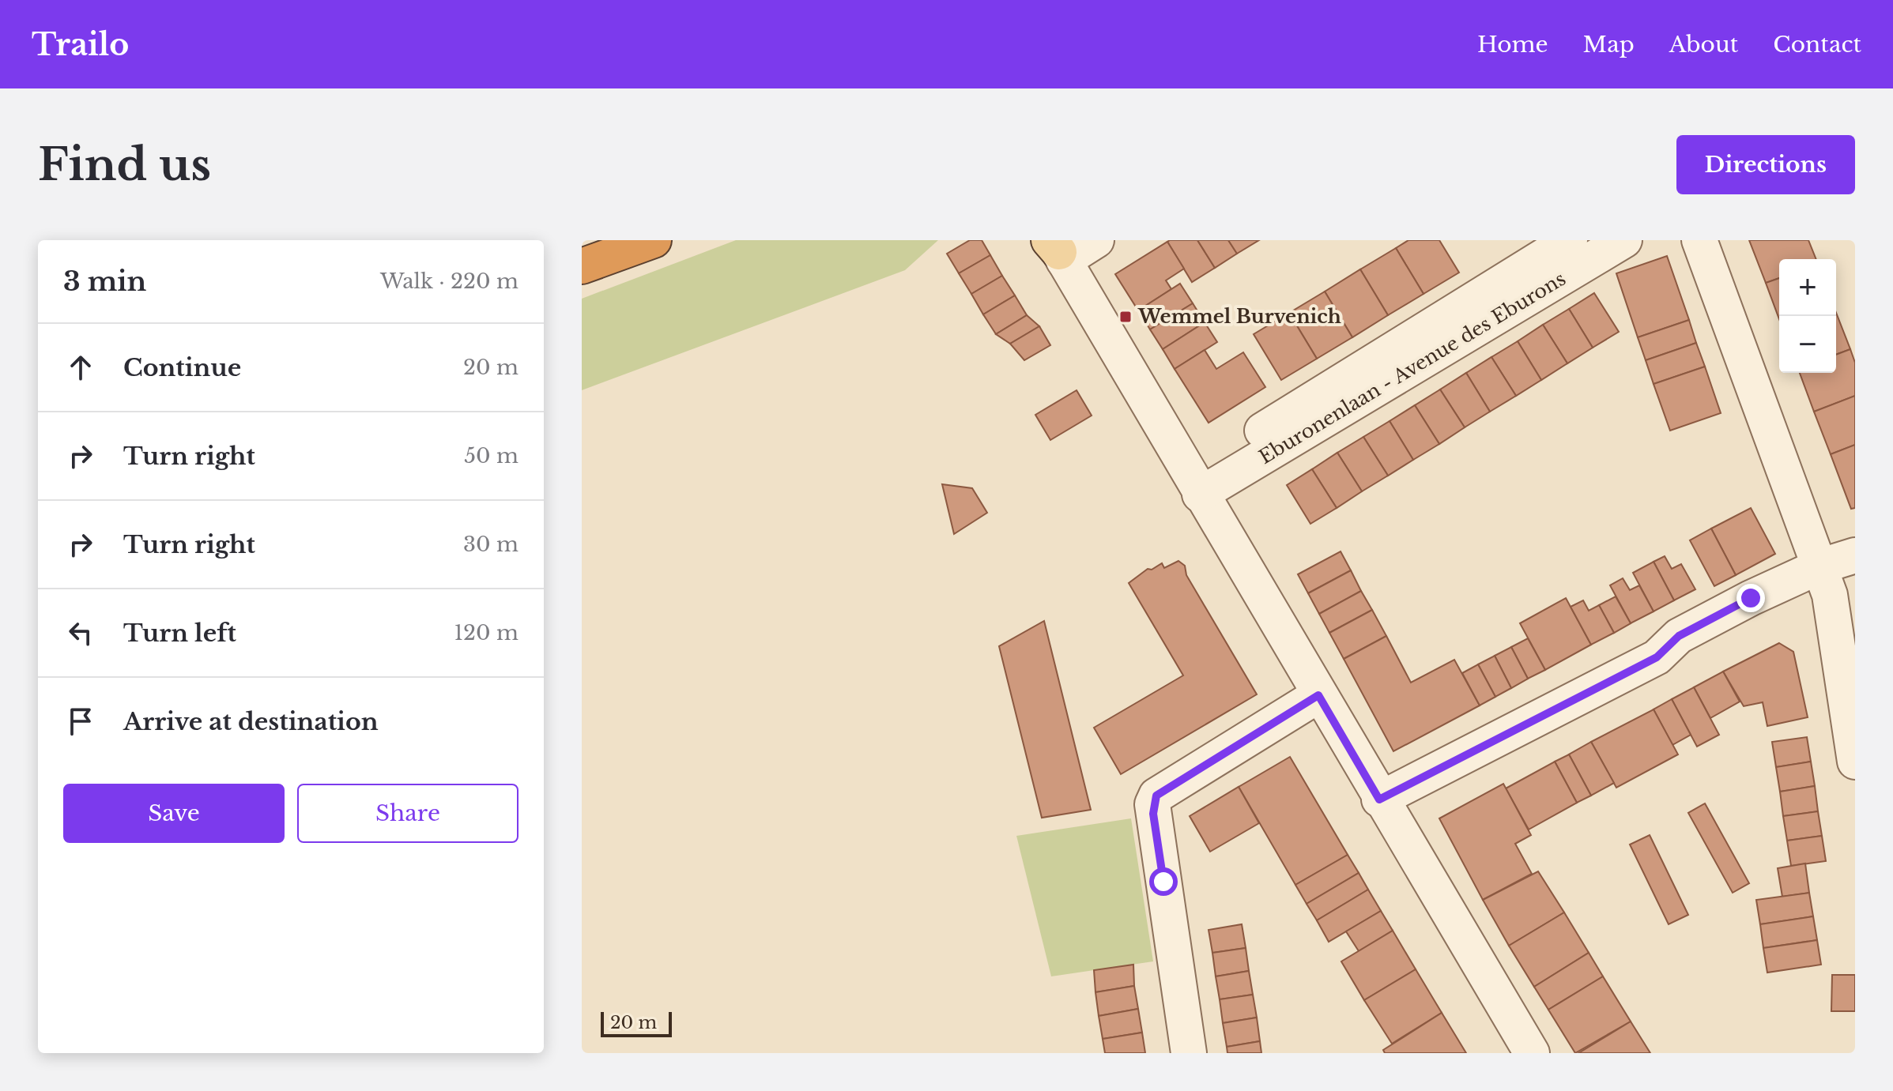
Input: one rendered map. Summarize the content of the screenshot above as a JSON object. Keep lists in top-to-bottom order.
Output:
{
  "streets": {
    "street": ["Eburonenlaan - Avenue des Eburons"]
  },
  "places": {
    "transit": ["Wemmel Burvenich"]
  },
  "scale_bar": "20 m",
  "page": {
    "header": "Trailo",
    "nav": [
      "Home",
      "Map",
      "About",
      "Contact"
    ],
    "buttons": [
      "Directions",
      ["Save", "Share"]
    ],
    "title": "Find us",
    "heading": ["3 min", "Walk · 220 m"],
    "map_buttons": ["+", "−"],
    "list": [
      ["Continue", "20 m"],
      ["Turn right", "50 m"],
      ["Turn right", "30 m"],
      ["Turn left", "120 m"],
      "Arrive at destination"
    ],
    "scale": "20 m"
  }
}
